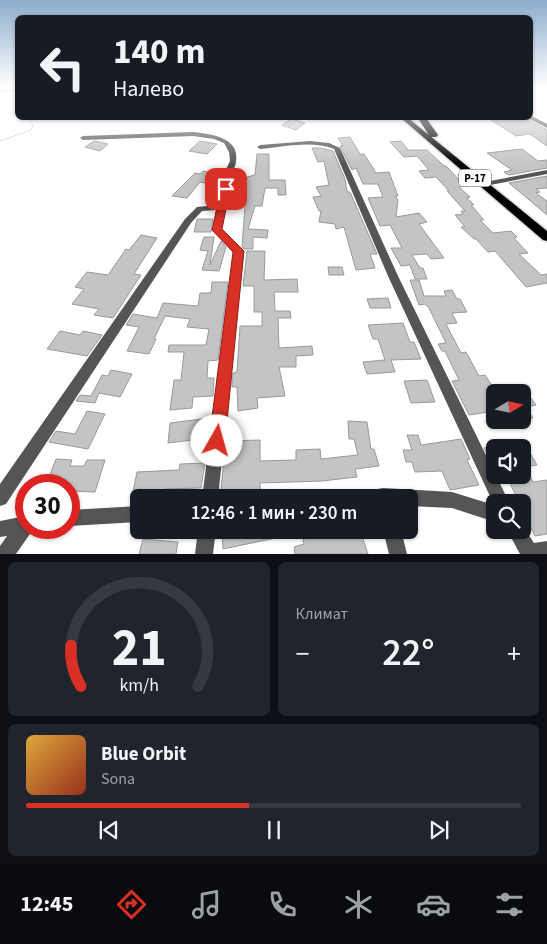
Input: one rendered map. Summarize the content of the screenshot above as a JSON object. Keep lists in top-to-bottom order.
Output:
{
  "streets": {
    "main road": ["P-17"]
  },
  "north": "right",
  "page": {
    "turn": ["140 m", "Налево"],
    "limit": "30",
    "trip": "12:46 · 1 мин · 230 m",
    "tile": "Климат",
    "heat": ["−", "22°", "+"],
    "song": ["Blue Orbit", "Sona"],
    "tabs": "12:45",
    "gauge": ["21", "km/h"]
  }
}
